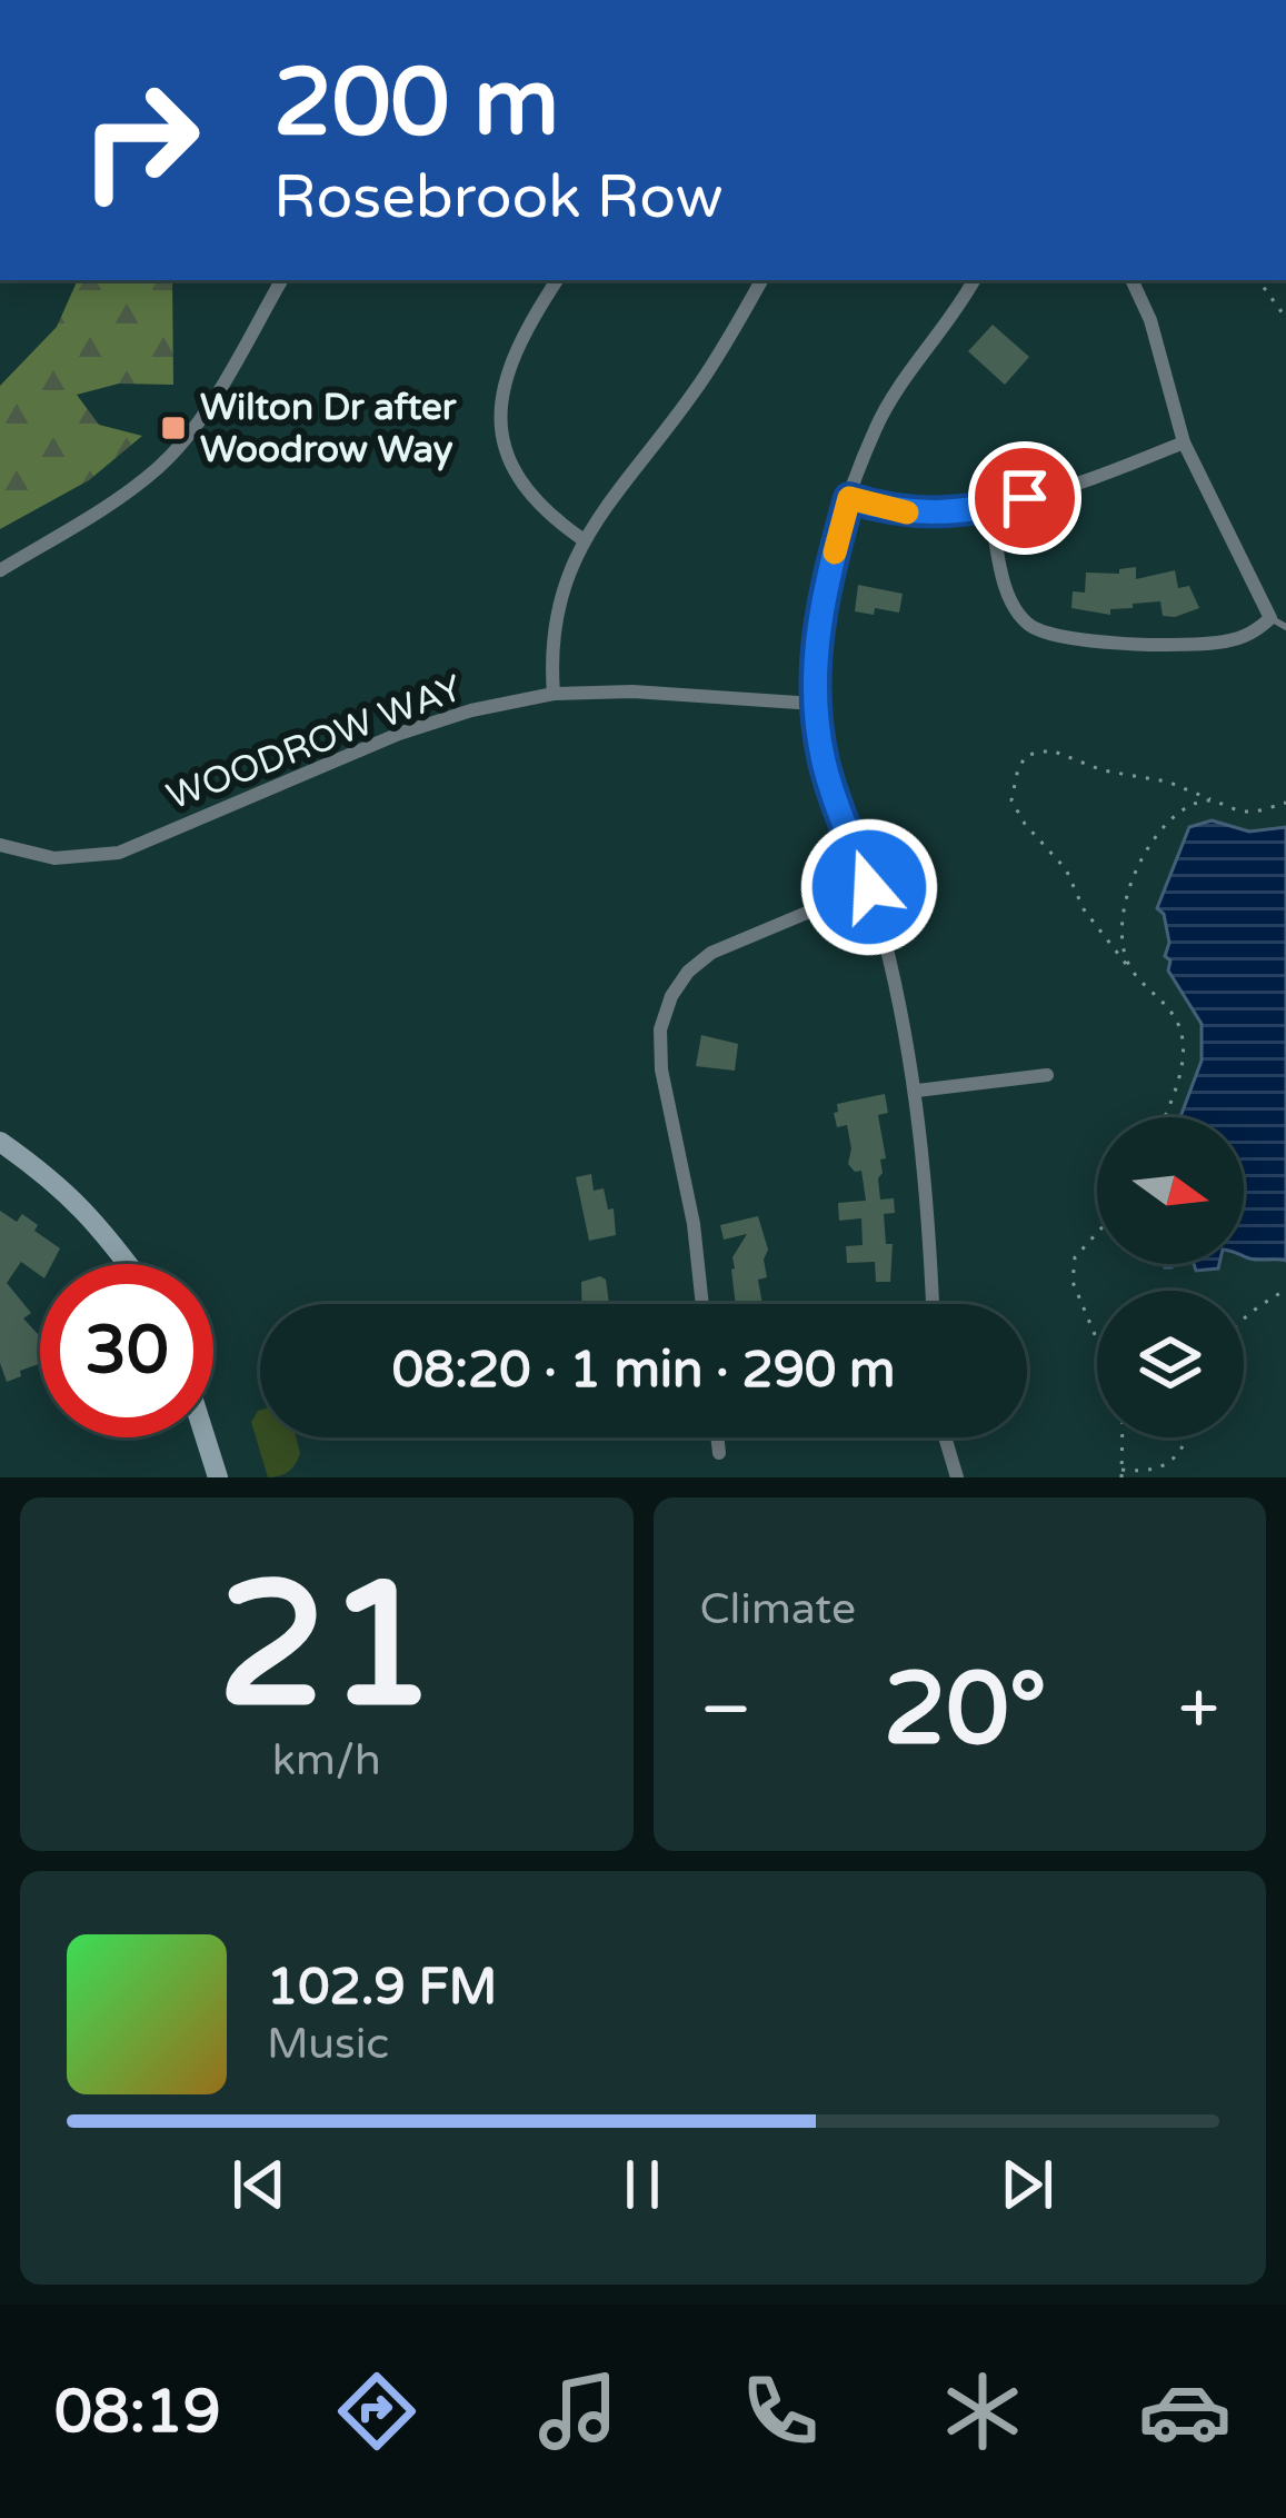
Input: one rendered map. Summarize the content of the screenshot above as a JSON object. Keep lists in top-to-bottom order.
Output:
{
  "streets": {
    "street": ["WOODROW WAY"]
  },
  "places": {
    "transit": ["Wilton Dr after Woodrow Way"]
  },
  "north": "right",
  "page": {
    "turn": ["200 m", "Rosebrook Row"],
    "limit": "30",
    "trip": "08:20 · 1 min · 290 m",
    "tile": [
      ["21", "km/h"],
      "Climate"
    ],
    "heat": ["−", "20°", "+"],
    "song": ["102.9 FM", "Music"],
    "tabs": "08:19"
  }
}
